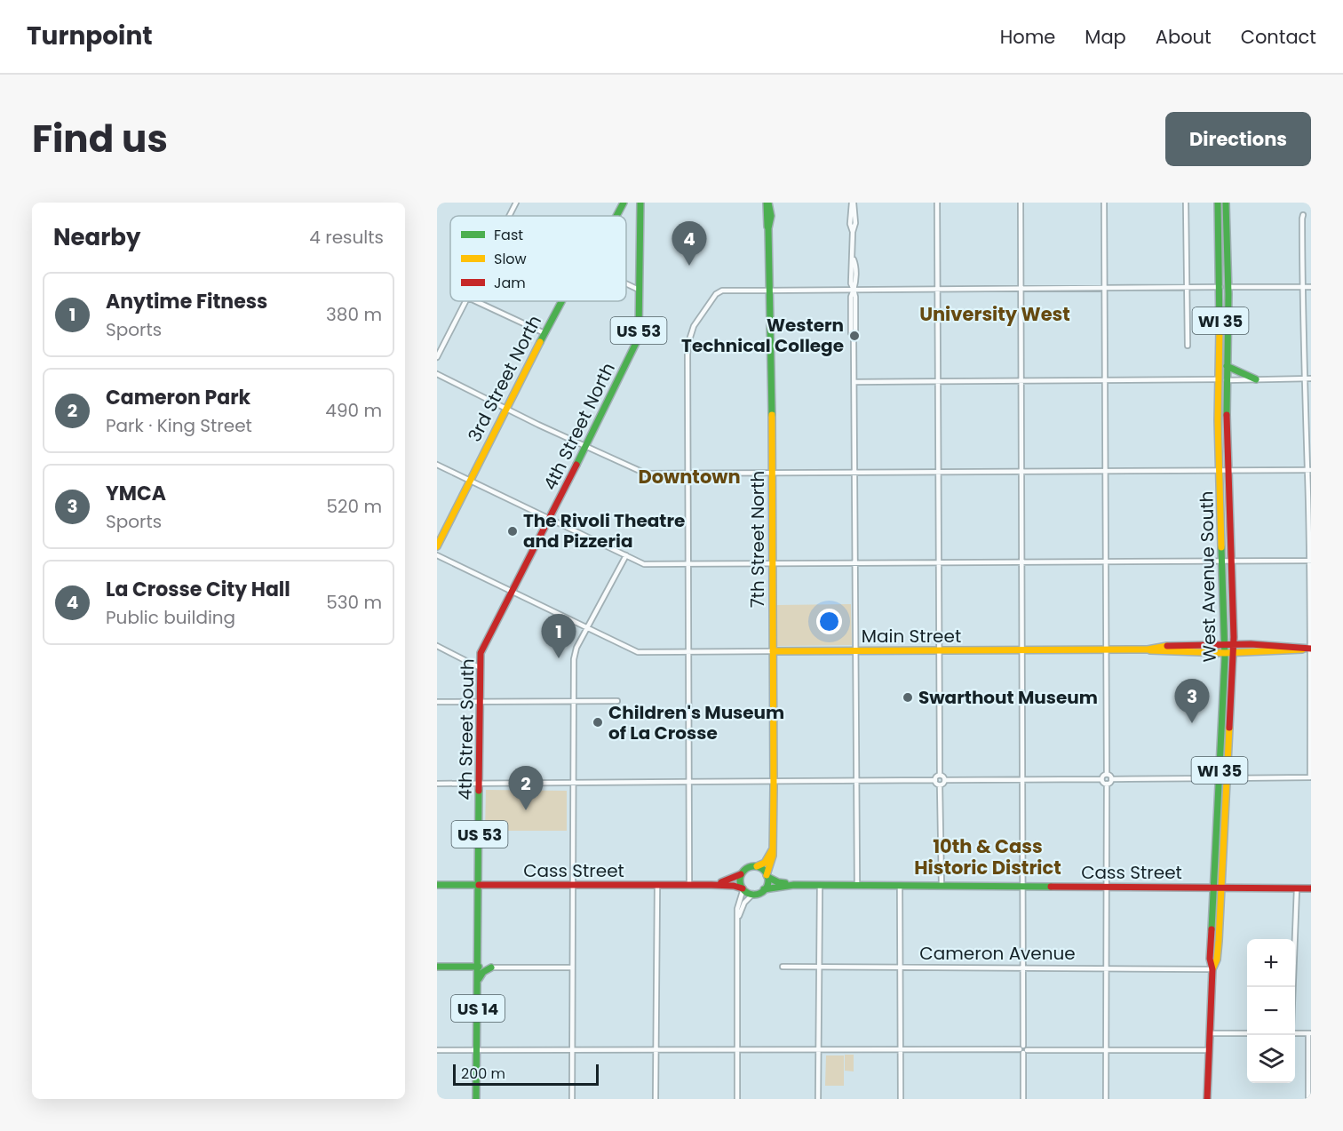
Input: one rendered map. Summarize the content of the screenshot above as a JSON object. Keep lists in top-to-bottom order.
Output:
{
  "streets": {
    "main road": [
      "WI 35",
      "US 53",
      "3rd Street North",
      "4th Street North",
      "7th Street North",
      "West Avenue South",
      "Main Street",
      "4th Street South",
      "Cass Street",
      "US 14"
    ],
    "street": ["Cameron Avenue"]
  },
  "crossings": [
    ["WI 35", "West Avenue South"],
    ["WI 35", "Main Street"],
    ["4th Street North", "Main Street"],
    ["4th Street North", "4th Street South"],
    ["7th Street North", "Main Street"],
    ["7th Street North", "Cass Street"],
    ["West Avenue South", "Main Street"],
    ["West Avenue South", "Cass Street"],
    ["West Avenue South", "Cameron Avenue"],
    ["Main Street", "4th Street South"],
    ["4th Street South", "Cass Street"]
  ],
  "districts": ["University West", "Downtown", "10th & Cass Historic District"],
  "places": [
    "Western Technical College",
    "The Rivoli Theatre and Pizzeria",
    "Swarthout Museum",
    "Children's Museum of La Crosse"
  ],
  "legend": ["Fast", "Slow", "Jam"],
  "scale_bar": "200 m",
  "page": {
    "header": "Turnpoint",
    "nav": [
      "Home",
      "Map",
      "About",
      "Contact"
    ],
    "title": "Find us",
    "buttons": "Directions",
    "heading": ["Nearby", "4 results"],
    "pins": [
      "4",
      "1",
      "3",
      "2"
    ],
    "list": [
      {
        "mark": "1",
        "name": "Anytime Fitness",
        "note": "Sports",
        "value": "380 m"
      },
      {
        "mark": "2",
        "name": "Cameron Park",
        "note": "Park · King Street",
        "value": "490 m"
      },
      {
        "mark": "3",
        "name": "YMCA",
        "note": "Sports",
        "value": "520 m"
      },
      {
        "mark": "4",
        "name": "La Crosse City Hall",
        "note": "Public building",
        "value": "530 m"
      }
    ],
    "map_buttons": ["+", "−"],
    "scale": "200 m"
  }
}
